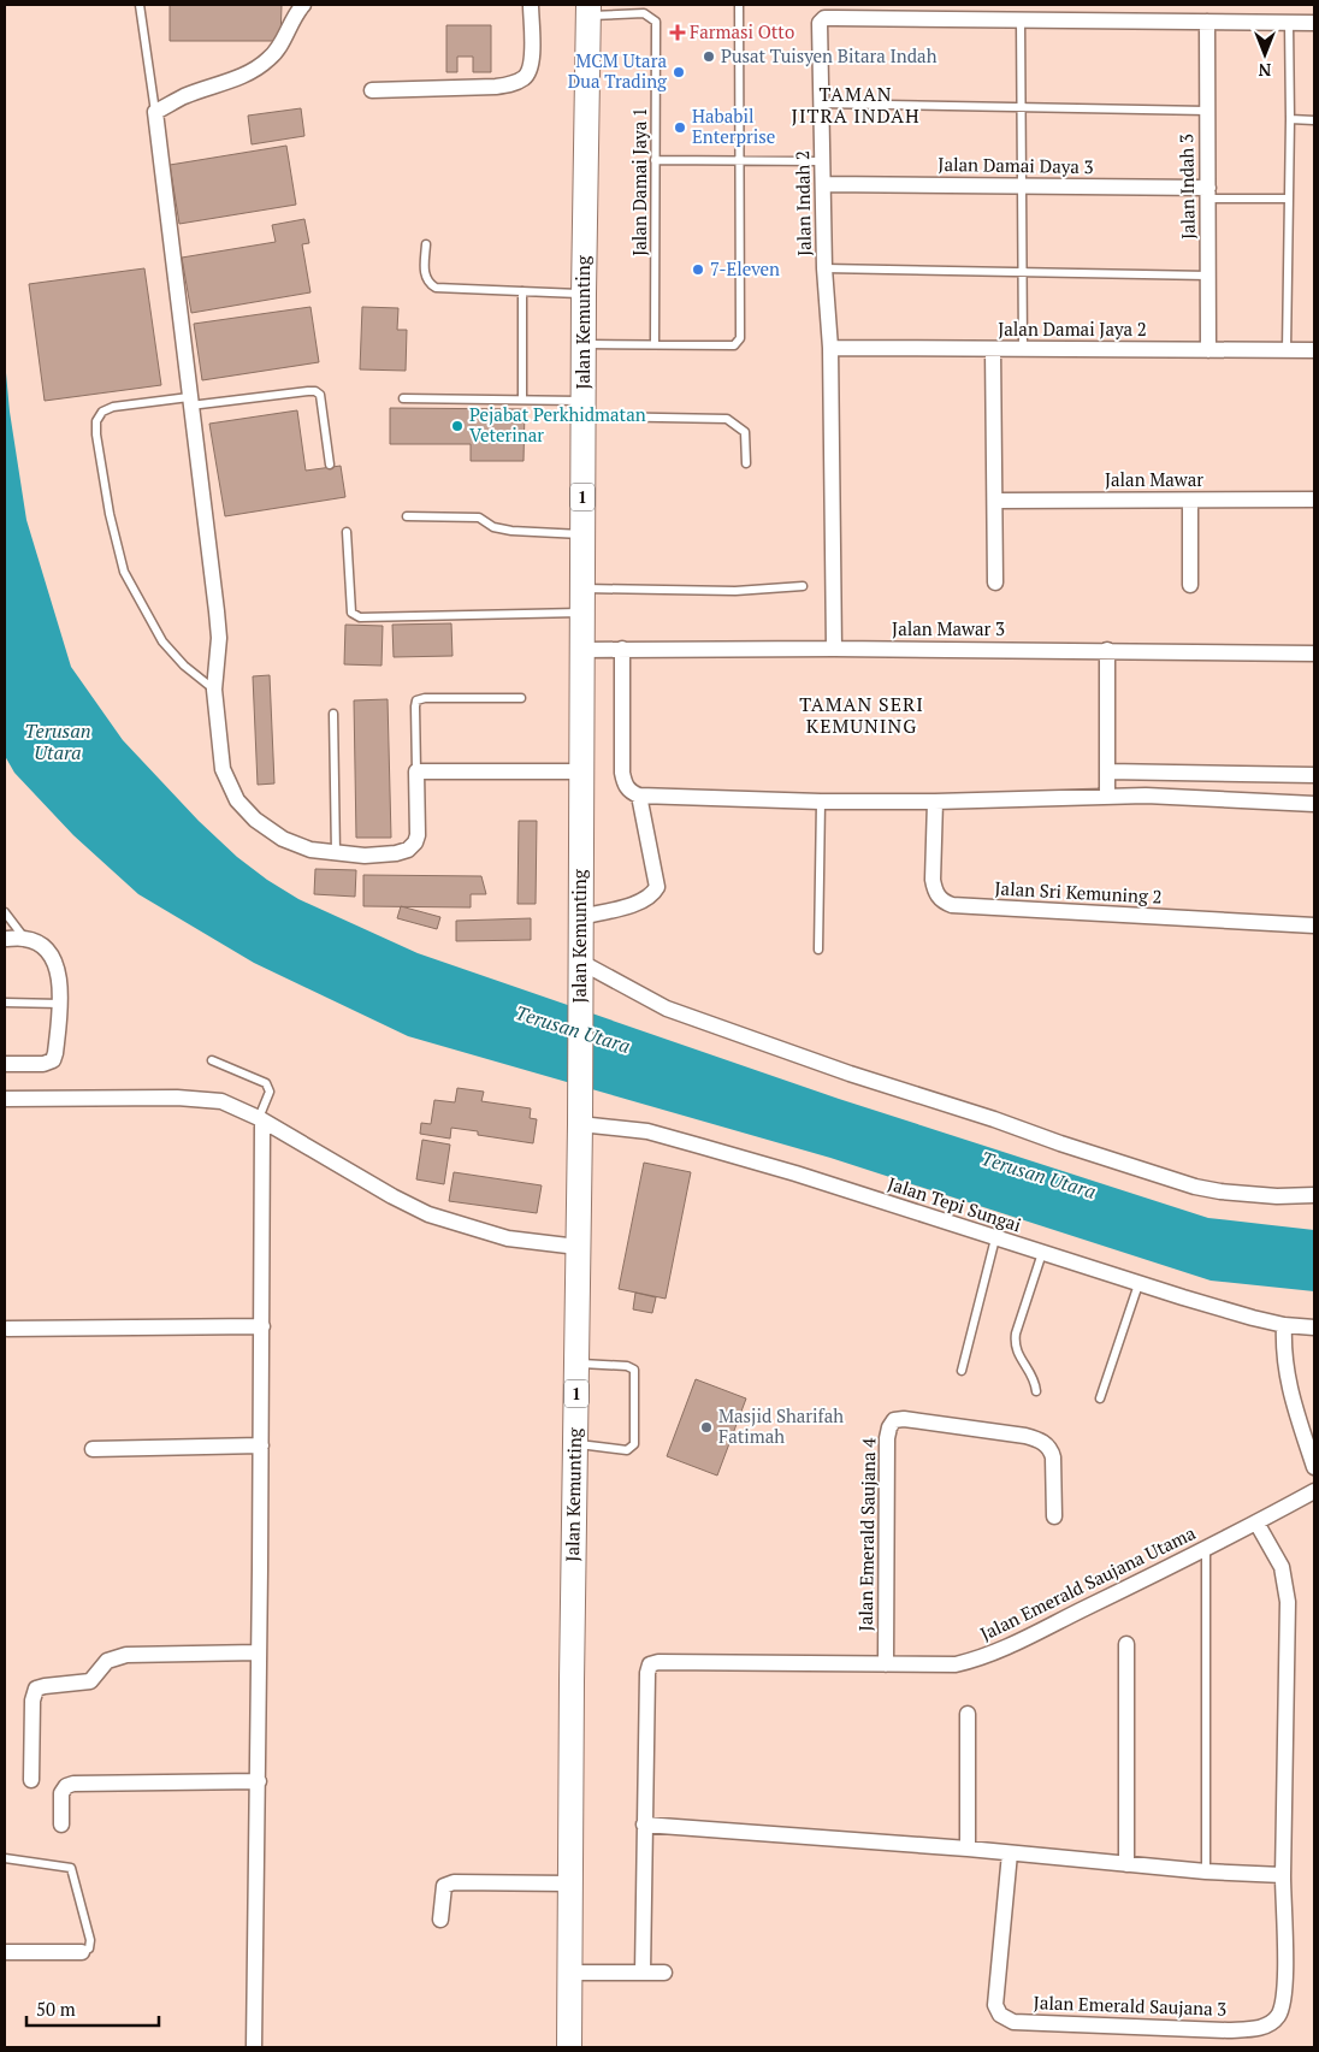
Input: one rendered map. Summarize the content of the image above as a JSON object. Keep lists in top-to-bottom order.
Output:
{
  "streets": {
    "main road": ["Jalan Kemunting", "1"],
    "street": [
      "Jalan Damai Daya 3",
      "Jalan Indah 3",
      "Jalan Indah 2",
      "Jalan Damai Jaya 2",
      "Jalan Mawar",
      "Jalan Mawar 3",
      "Jalan Sri Kemuning 2",
      "Jalan Tepi Sungai",
      "Jalan Emerald Saujana 4",
      "Jalan Emerald Saujana Utama",
      "Jalan Emerald Saujana 3"
    ],
    "lane": ["Jalan Damai Jaya 1"]
  },
  "crossings": [
    ["Jalan Damai Daya 3", "Jalan Indah 3"],
    ["Jalan Damai Daya 3", "Jalan Indah 2"],
    ["Jalan Damai Jaya 1", "Jalan Kemunting"],
    ["Jalan Indah 3", "Jalan Damai Jaya 2"],
    ["Jalan Indah 2", "Jalan Damai Jaya 2"],
    ["Jalan Indah 2", "Jalan Mawar 3"],
    ["Jalan Kemunting", "Jalan Mawar 3"],
    ["Jalan Kemunting", "Jalan Tepi Sungai"],
    ["Jalan Emerald Saujana 4", "Jalan Emerald Saujana Utama"],
    ["Jalan Emerald Saujana Utama", "Jalan Emerald Saujana 3"]
  ],
  "districts": ["TAMAN JITRA INDAH", "TAMAN SERI KEMUNING"],
  "water": ["Terusan Utara"],
  "places": {
    "health": ["Farmasi Otto"],
    "other": [
      "Pusat Tuisyen Bitara Indah",
      "MCM Utara Dua Trading",
      "Hababil Enterprise",
      "7-Eleven",
      "Pejabat Perkhidmatan Veterinar",
      "Masjid Sharifah Fatimah"
    ]
  },
  "scale_bar": "50 m",
  "north": "bottom"
}
